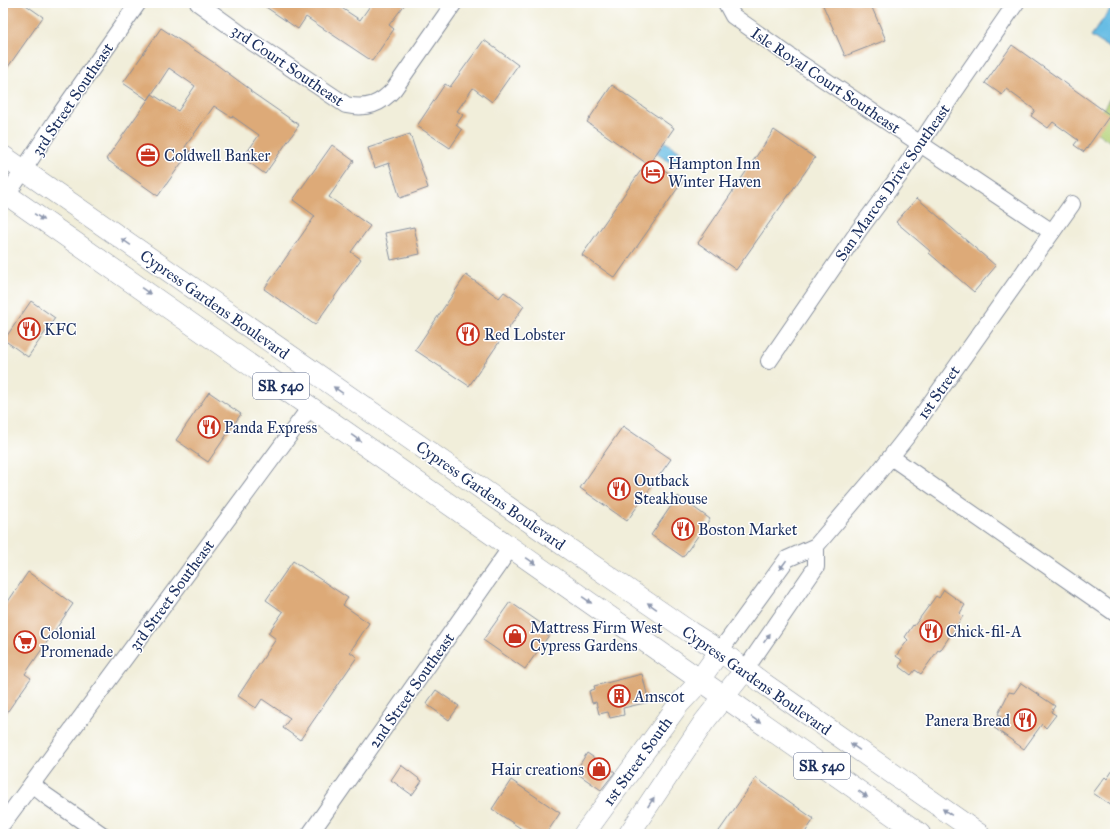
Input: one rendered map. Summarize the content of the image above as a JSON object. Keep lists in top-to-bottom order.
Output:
{
  "streets": {
    "main road": ["Cypress Gardens Boulevard", "SR 540", "1st Street South"],
    "street": [
      "3rd Court Southeast",
      "Isle Royal Court Southeast",
      "3rd Street Southeast",
      "San Marcos Drive Southeast",
      "1st Street",
      "2nd Street Southeast"
    ]
  },
  "crossings": [
    ["Isle Royal Court Southeast", "San Marcos Drive Southeast"],
    ["Isle Royal Court Southeast", "1st Street"],
    ["3rd Street Southeast", "Cypress Gardens Boulevard"],
    ["Cypress Gardens Boulevard", "1st Street"],
    ["Cypress Gardens Boulevard", "2nd Street Southeast"],
    ["Cypress Gardens Boulevard", "1st Street South"],
    ["1st Street", "1st Street South"]
  ],
  "places": {
    "office": ["Coldwell Banker"],
    "hotel": ["Hampton Inn Winter Haven"],
    "restaurant": [
      "KFC",
      "Red Lobster",
      "Panda Express",
      "Outback Steakhouse",
      "Boston Market",
      "Chick-fil-A",
      "Panera Bread"
    ],
    "shop": ["Mattress Firm West Cypress Gardens", "Hair creations"],
    "supermarket": ["Colonial Promenade"],
    "building": ["Amscot"]
  }
}
